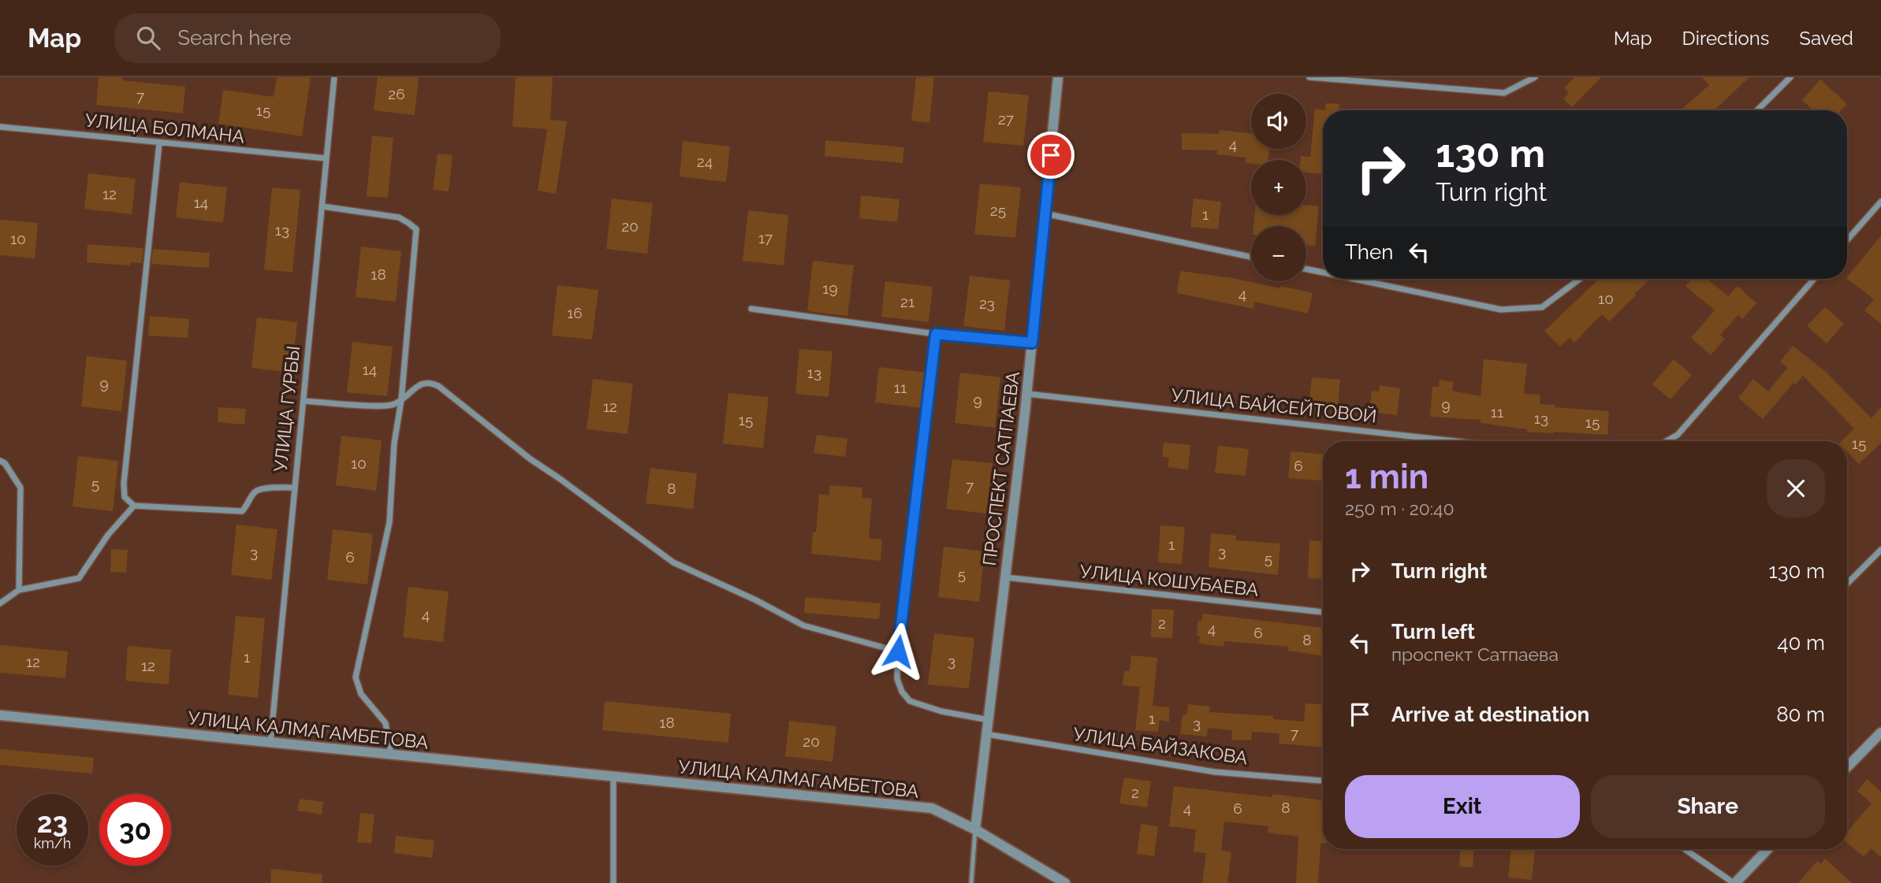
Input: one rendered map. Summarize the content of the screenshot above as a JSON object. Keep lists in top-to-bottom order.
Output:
{
  "streets": {
    "street": [
      "УЛИЦА БОЛМАНА",
      "УЛИЦА БАЙСЕЙТОВОЙ",
      "УЛИЦА ГУРБЫ",
      "ПРОСПЕКТ САТПАЕВА",
      "УЛИЦА КОШУБАЕВА",
      "УЛИЦА КАЛМАГАМБЕТОВА",
      "УЛИЦА БАЙЗАКОВА"
    ]
  },
  "crossings": [
    ["УЛИЦА БОЛМАНА", "УЛИЦА ГУРБЫ"],
    ["УЛИЦА БАЙСЕЙТОВОЙ", "ПРОСПЕКТ САТПАЕВА"],
    ["УЛИЦА ГУРБЫ", "УЛИЦА КАЛМАГАМБЕТОВА"],
    ["ПРОСПЕКТ САТПАЕВА", "УЛИЦА КОШУБАЕВА"],
    ["ПРОСПЕКТ САТПАЕВА", "УЛИЦА КАЛМАГАМБЕТОВА"],
    ["ПРОСПЕКТ САТПАЕВА", "УЛИЦА БАЙЗАКОВА"]
  ],
  "house_numbers": [
    "26",
    "7",
    "15",
    "27",
    "4",
    "24",
    "12",
    "14",
    "25",
    "1",
    "20",
    "13",
    "17",
    "10",
    "18",
    "19",
    "4",
    "10",
    "21",
    "23",
    "16",
    "14",
    "13",
    "9",
    "11",
    "9",
    "9",
    "12",
    "11",
    "13",
    "15",
    "15",
    "15",
    "10",
    "6",
    "5",
    "7",
    "8",
    "1",
    "3",
    "3",
    "6",
    "5",
    "5",
    "4",
    "2",
    "4",
    "6",
    "8",
    "1",
    "3",
    "12",
    "12",
    "1",
    "18",
    "3",
    "7",
    "20",
    "2",
    "8",
    "4",
    "6"
  ],
  "page": {
    "header": "Map",
    "search": "Search here",
    "nav": ["Map", "Directions", "Saved"],
    "map_buttons": ["+", "−"],
    "turn": ["130 m", "Turn right"],
    "then": "Then",
    "heading": ["1 min", "250 m · 20:40"],
    "list": [
      {
        "name": "Turn right",
        "value": "130 m"
      },
      {
        "name": "Turn left",
        "note": "проспект Сатпаева",
        "value": "40 m"
      },
      {
        "name": "Arrive at destination",
        "value": "80 m"
      }
    ],
    "buttons": ["Exit", "Share"],
    "speed": "23 km/h",
    "limit": "30"
  }
}
